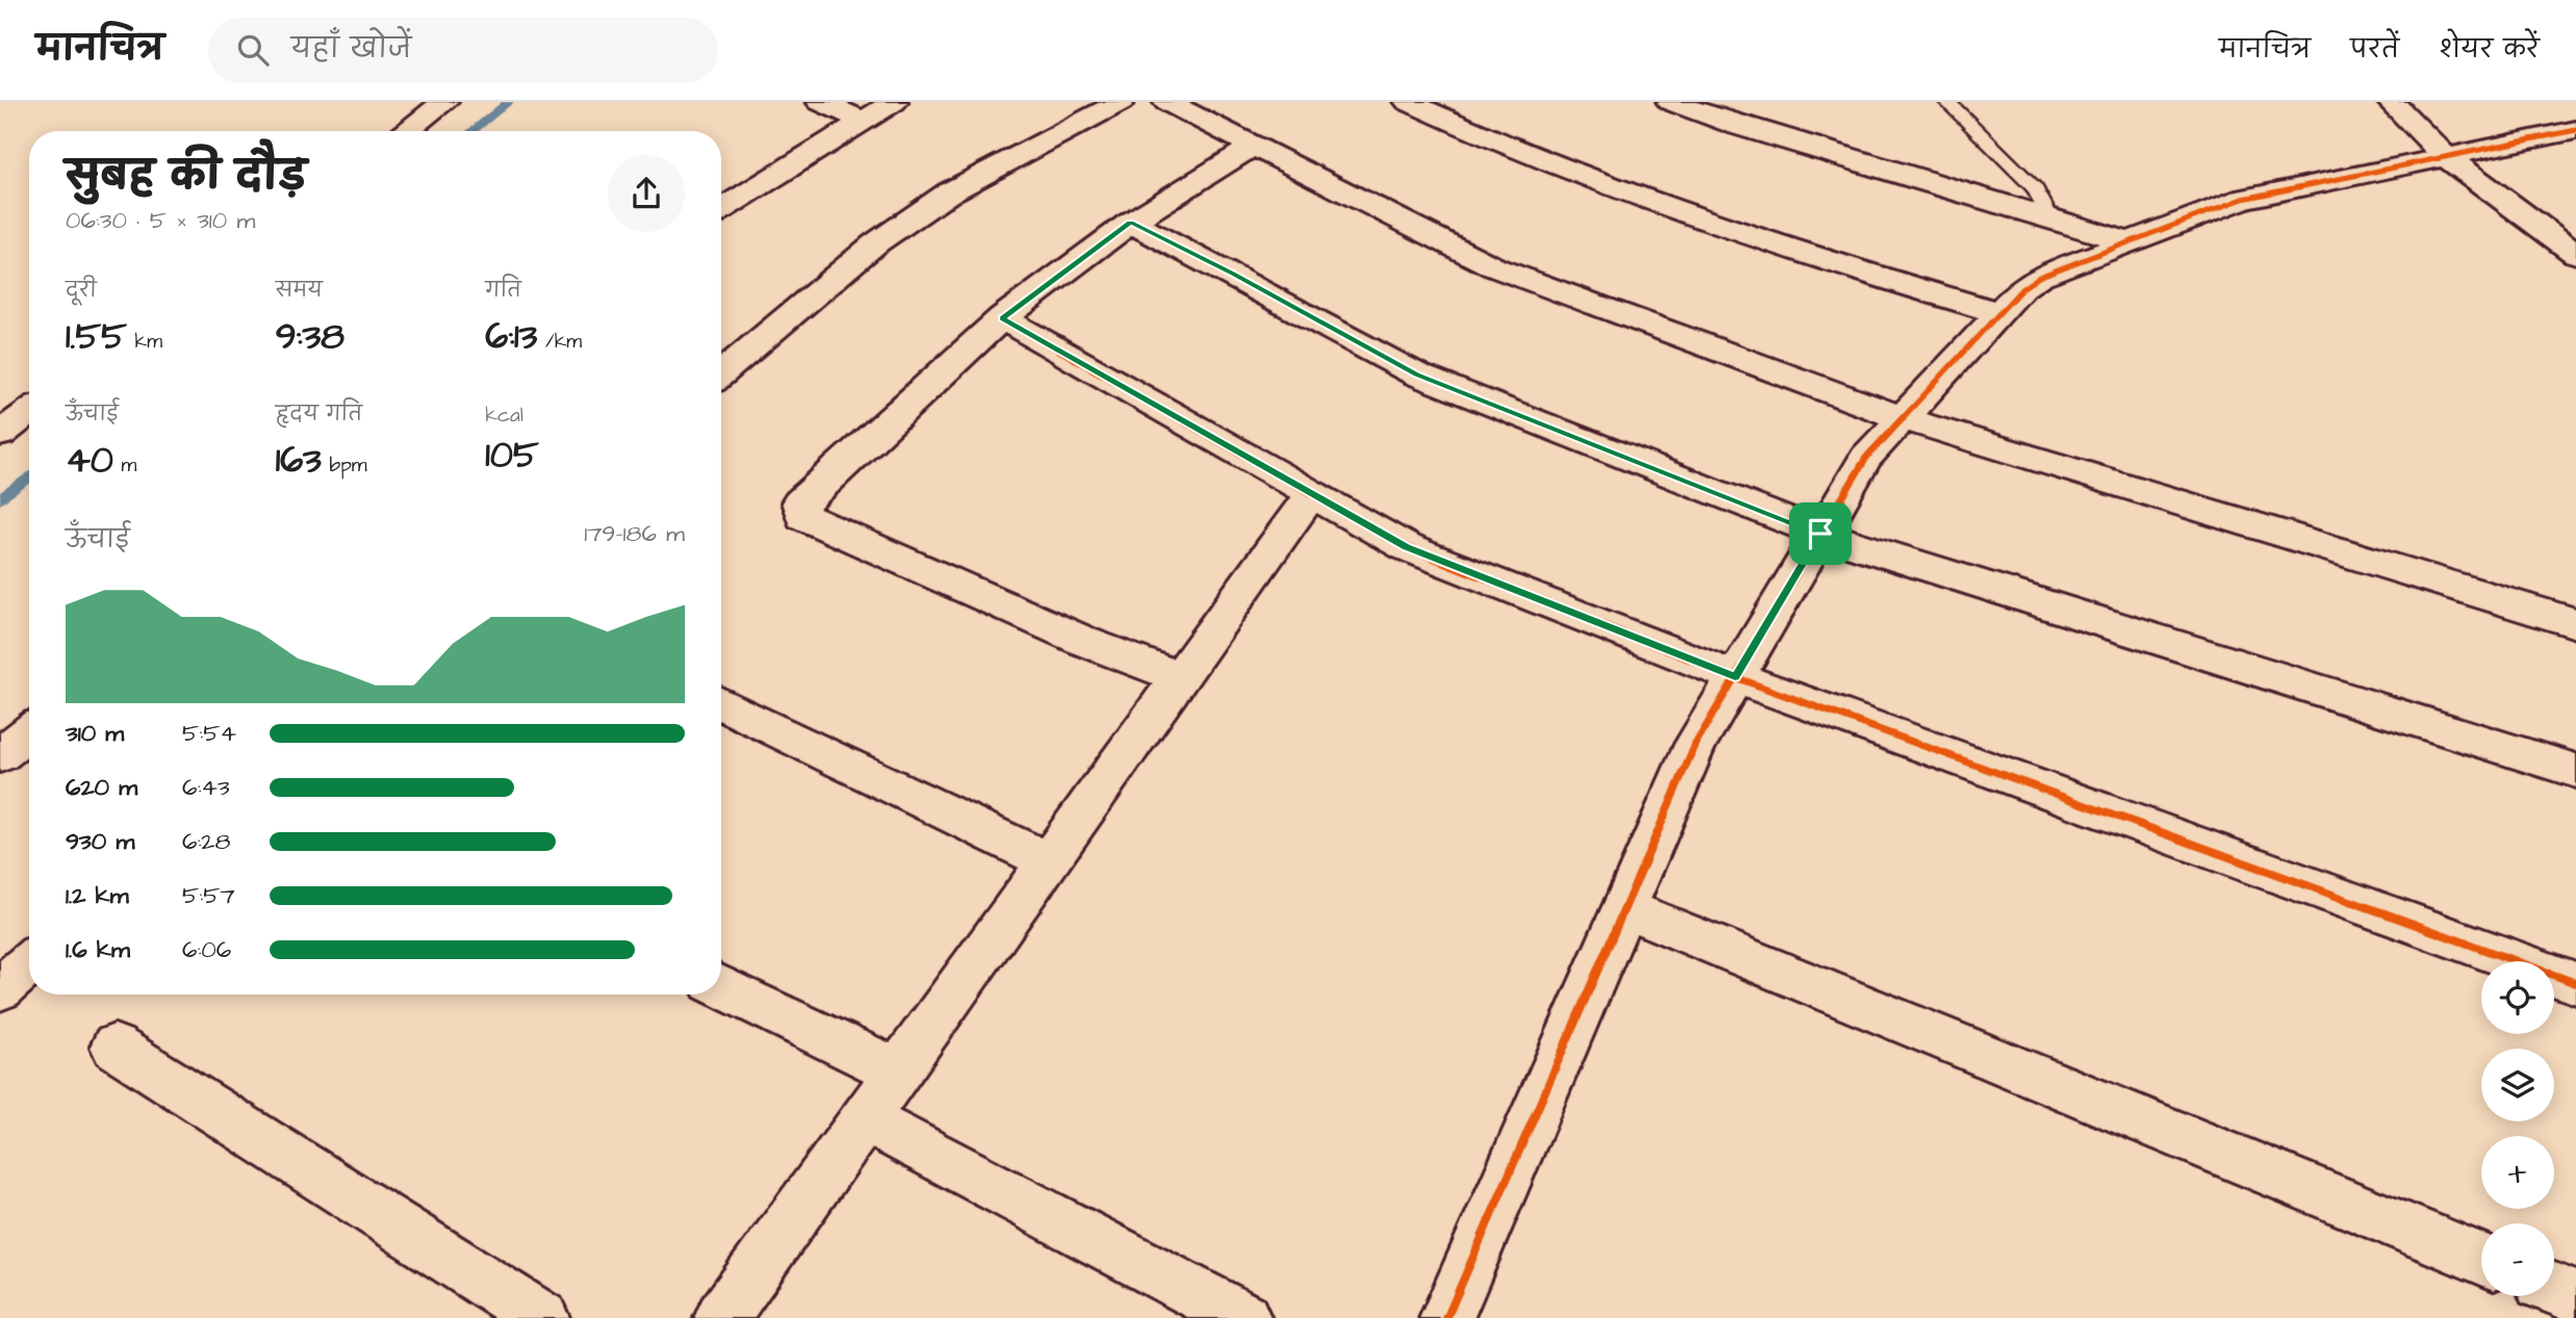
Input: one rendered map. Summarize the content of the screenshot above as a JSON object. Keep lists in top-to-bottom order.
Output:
{
  "page": {
    "header": "मानचित्र",
    "search": "यहाँ खोजें",
    "nav": ["मानचित्र", "परतें", "शेयर करें"],
    "heading": ["सुबह की दौड़", "06:30 · 5 × 310 m"],
    "stats": [
      ["दूरी", "1.55 km"],
      ["समय", "9:38"],
      ["गति", "6:13 /km"],
      ["ऊँचाई", "40 m"],
      ["हृदय गति", "163 bpm"],
      ["kcal", "105"]
    ],
    "chart": ["ऊँचाई", "179–186 m"],
    "list": [
      {
        "name": "310 m",
        "note": "5:54"
      },
      {
        "name": "620 m",
        "note": "6:43"
      },
      {
        "name": "930 m",
        "note": "6:28"
      },
      {
        "name": "1.2 km",
        "note": "5:57"
      },
      {
        "name": "1.6 km",
        "note": "6:06"
      }
    ],
    "map_buttons": ["+", "−"]
  }
}
